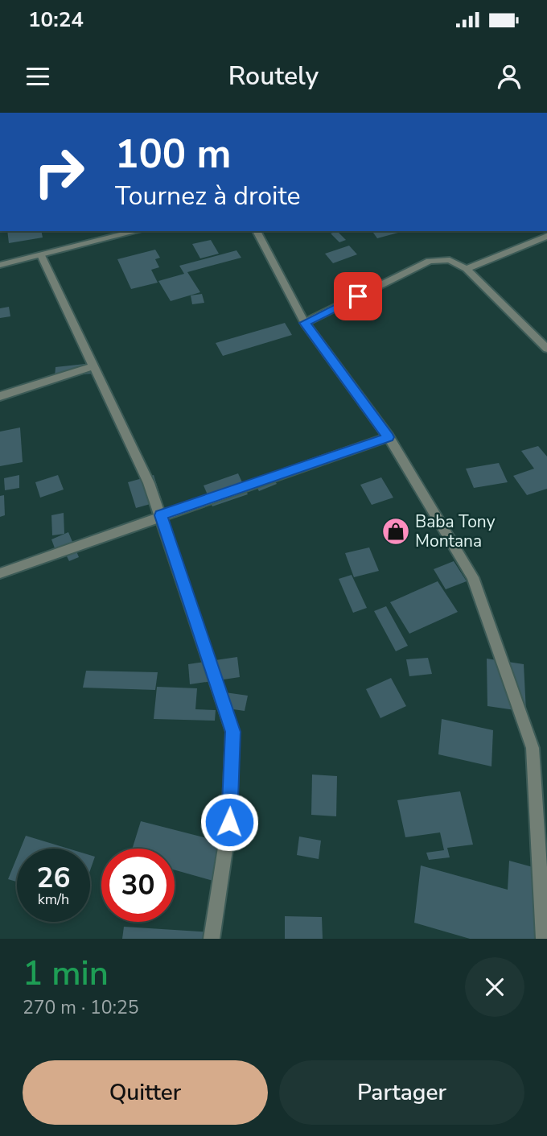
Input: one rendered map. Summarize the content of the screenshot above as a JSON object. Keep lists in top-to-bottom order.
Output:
{
  "places": {
    "shop": ["Baba Tony Montana"]
  },
  "page": {
    "status": "10:24",
    "header": "Routely",
    "turn": ["100 m", "Tournez à droite"],
    "speed": "26 km/h",
    "limit": "30",
    "heading": ["1 min", "270 m · 10:25"],
    "buttons": ["Quitter", "Partager"]
  }
}
